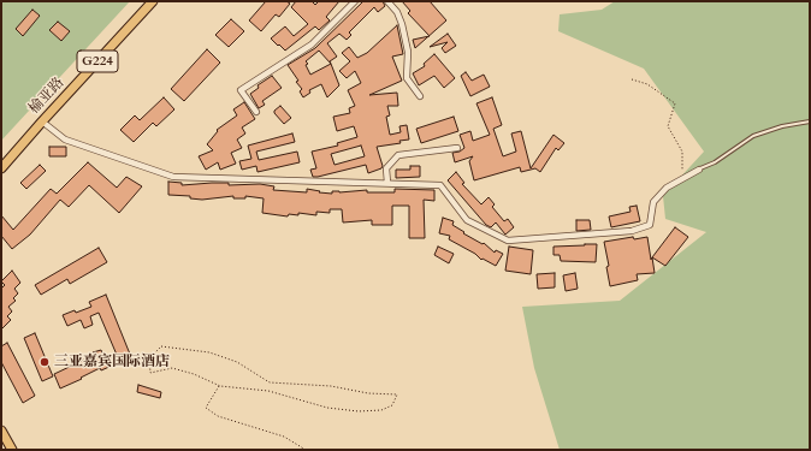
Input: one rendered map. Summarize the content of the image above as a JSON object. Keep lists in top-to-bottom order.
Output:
{
  "streets": {
    "highway": ["G224", "榆亚路"]
  },
  "places": ["三亚嘉宾国际酒店"]
}
